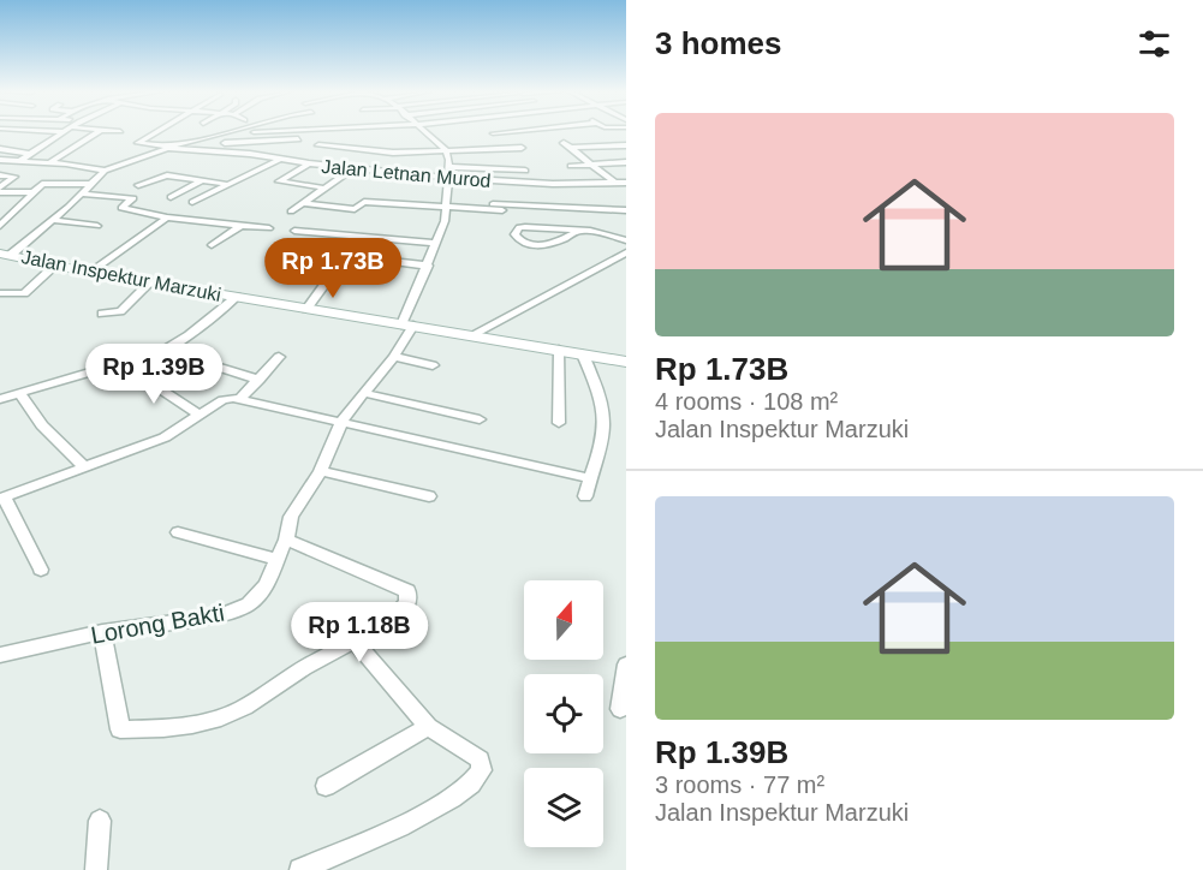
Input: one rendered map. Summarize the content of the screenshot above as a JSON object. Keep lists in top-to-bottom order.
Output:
{
  "streets": {
    "street": ["Jalan Letnan Murod", "Jalan Inspektur Marzuki", "Lorong Bakti"]
  },
  "crossings": [
    ["Jalan Letnan Murod", "Lorong Bakti"],
    ["Jalan Inspektur Marzuki", "Lorong Bakti"]
  ],
  "north": "top",
  "page": {
    "heading": "3 homes",
    "list": [
      {
        "name": "Rp 1.73B",
        "note": "4 rooms · 108 m² · Jalan Inspektur Marzuki"
      },
      {
        "name": "Rp 1.39B",
        "note": "3 rooms · 77 m² · Jalan Inspektur Marzuki"
      }
    ],
    "price": ["Rp 1.73B", "Rp 1.39B", "Rp 1.18B"]
  }
}
